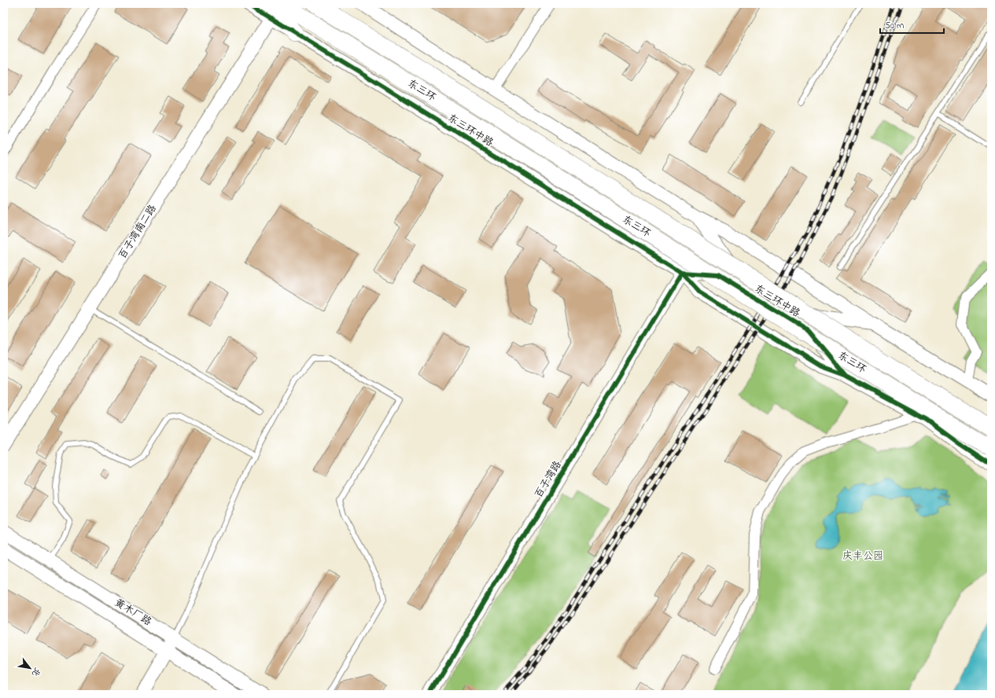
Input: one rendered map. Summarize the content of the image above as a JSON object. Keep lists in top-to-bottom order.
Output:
{
  "streets": {
    "highway": ["东三环"],
    "street": [
      "东三环中路",
      "百子湾南二路",
      "百子湾路",
      "黄木厂路"
    ]
  },
  "crossings": [
    ["东三环中路", "百子湾路"]
  ],
  "parks": ["庆丰公园"],
  "scale_bar": "50 m",
  "north": "bottom right"
}
